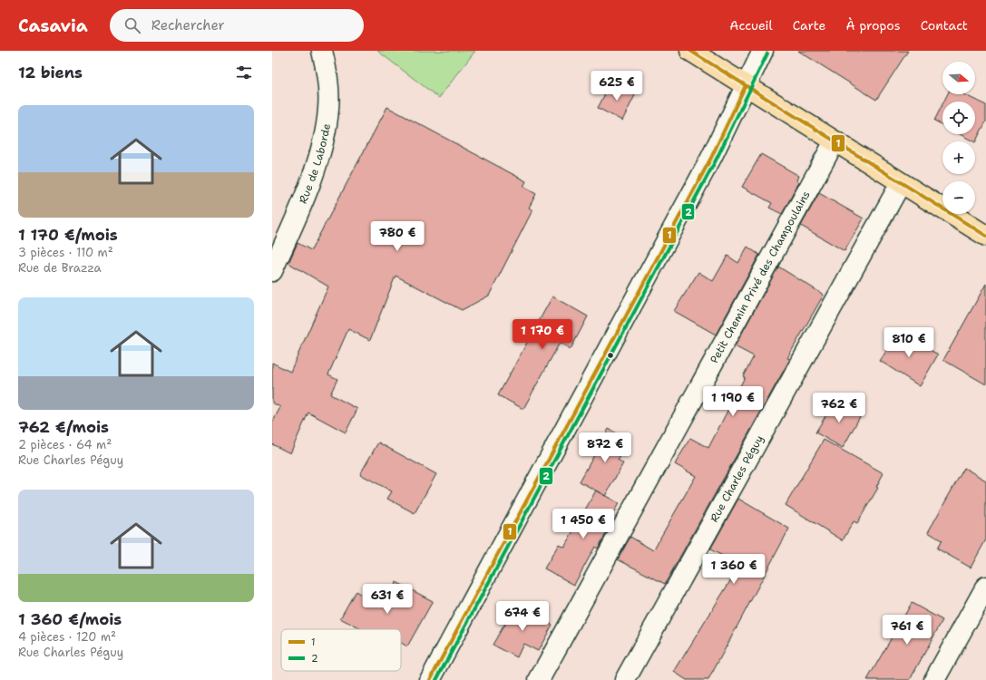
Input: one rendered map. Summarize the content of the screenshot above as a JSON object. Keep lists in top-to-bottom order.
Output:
{
  "streets": {
    "street": ["Rue de Laborde", "Petit Chemin Privé des Champoulains", "Rue Charles Péguy"]
  },
  "lines": ["transit line 1", "transit line 2"],
  "legend": ["1", "2"],
  "north": "right",
  "page": {
    "header": "Casavia",
    "search": "Rechercher",
    "nav": [
      "Accueil",
      "Carte",
      "À propos",
      "Contact"
    ],
    "heading": "12 biens",
    "map_buttons": ["+", "−"],
    "price": [
      "625 €",
      "780 €",
      "1 170 €",
      "810 €",
      "1 190 €",
      "762 €",
      "872 €",
      "1 450 €",
      "1 360 €",
      "631 €",
      "674 €",
      "761 €"
    ],
    "list": [
      {
        "name": "1 170 €/mois",
        "note": "3 pièces · 110 m² · Rue de Brazza"
      },
      {
        "name": "762 €/mois",
        "note": "2 pièces · 64 m² · Rue Charles Péguy"
      },
      {
        "name": "1 360 €/mois",
        "note": "4 pièces · 120 m² · Rue Charles Péguy"
      }
    ]
  }
}
